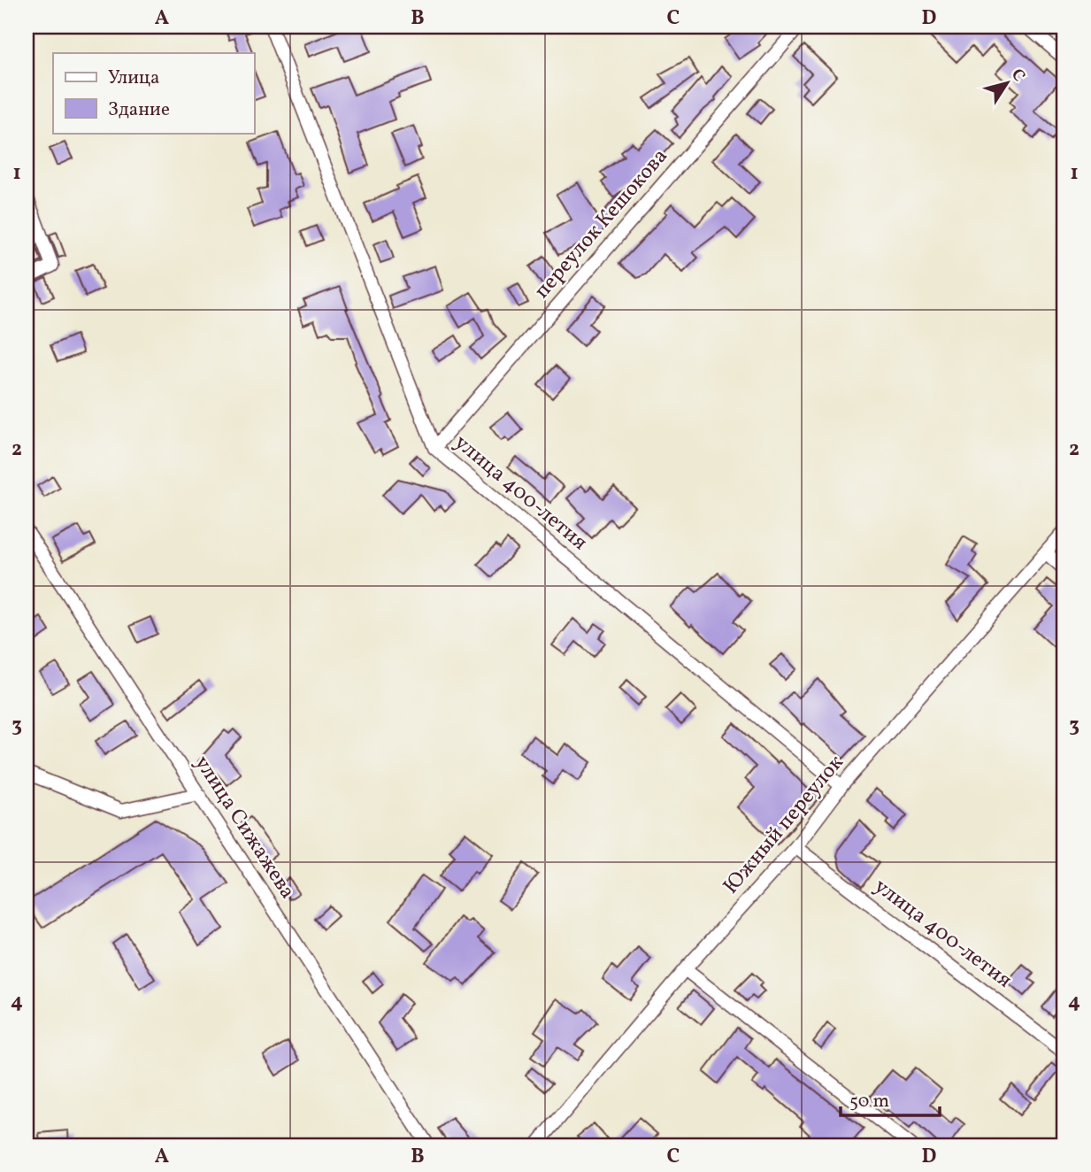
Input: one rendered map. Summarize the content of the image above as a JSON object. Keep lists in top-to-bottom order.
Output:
{
  "streets": {
    "street": [
      "переулок Кешокова",
      "улица 400-летия",
      "Южный переулок",
      "улица Сижажева"
    ]
  },
  "crossings": [
    ["переулок Кешокова", "улица 400-летия"],
    ["улица 400-летия", "Южный переулок"]
  ],
  "legend": ["Улица", "Здание"],
  "scale_bar": "50 m",
  "north": "top right",
  "grid": {
    "columns": [
      "A",
      "B",
      "C",
      "D"
    ],
    "rows": [
      "1",
      "2",
      "3",
      "4"
    ]
  }
}
